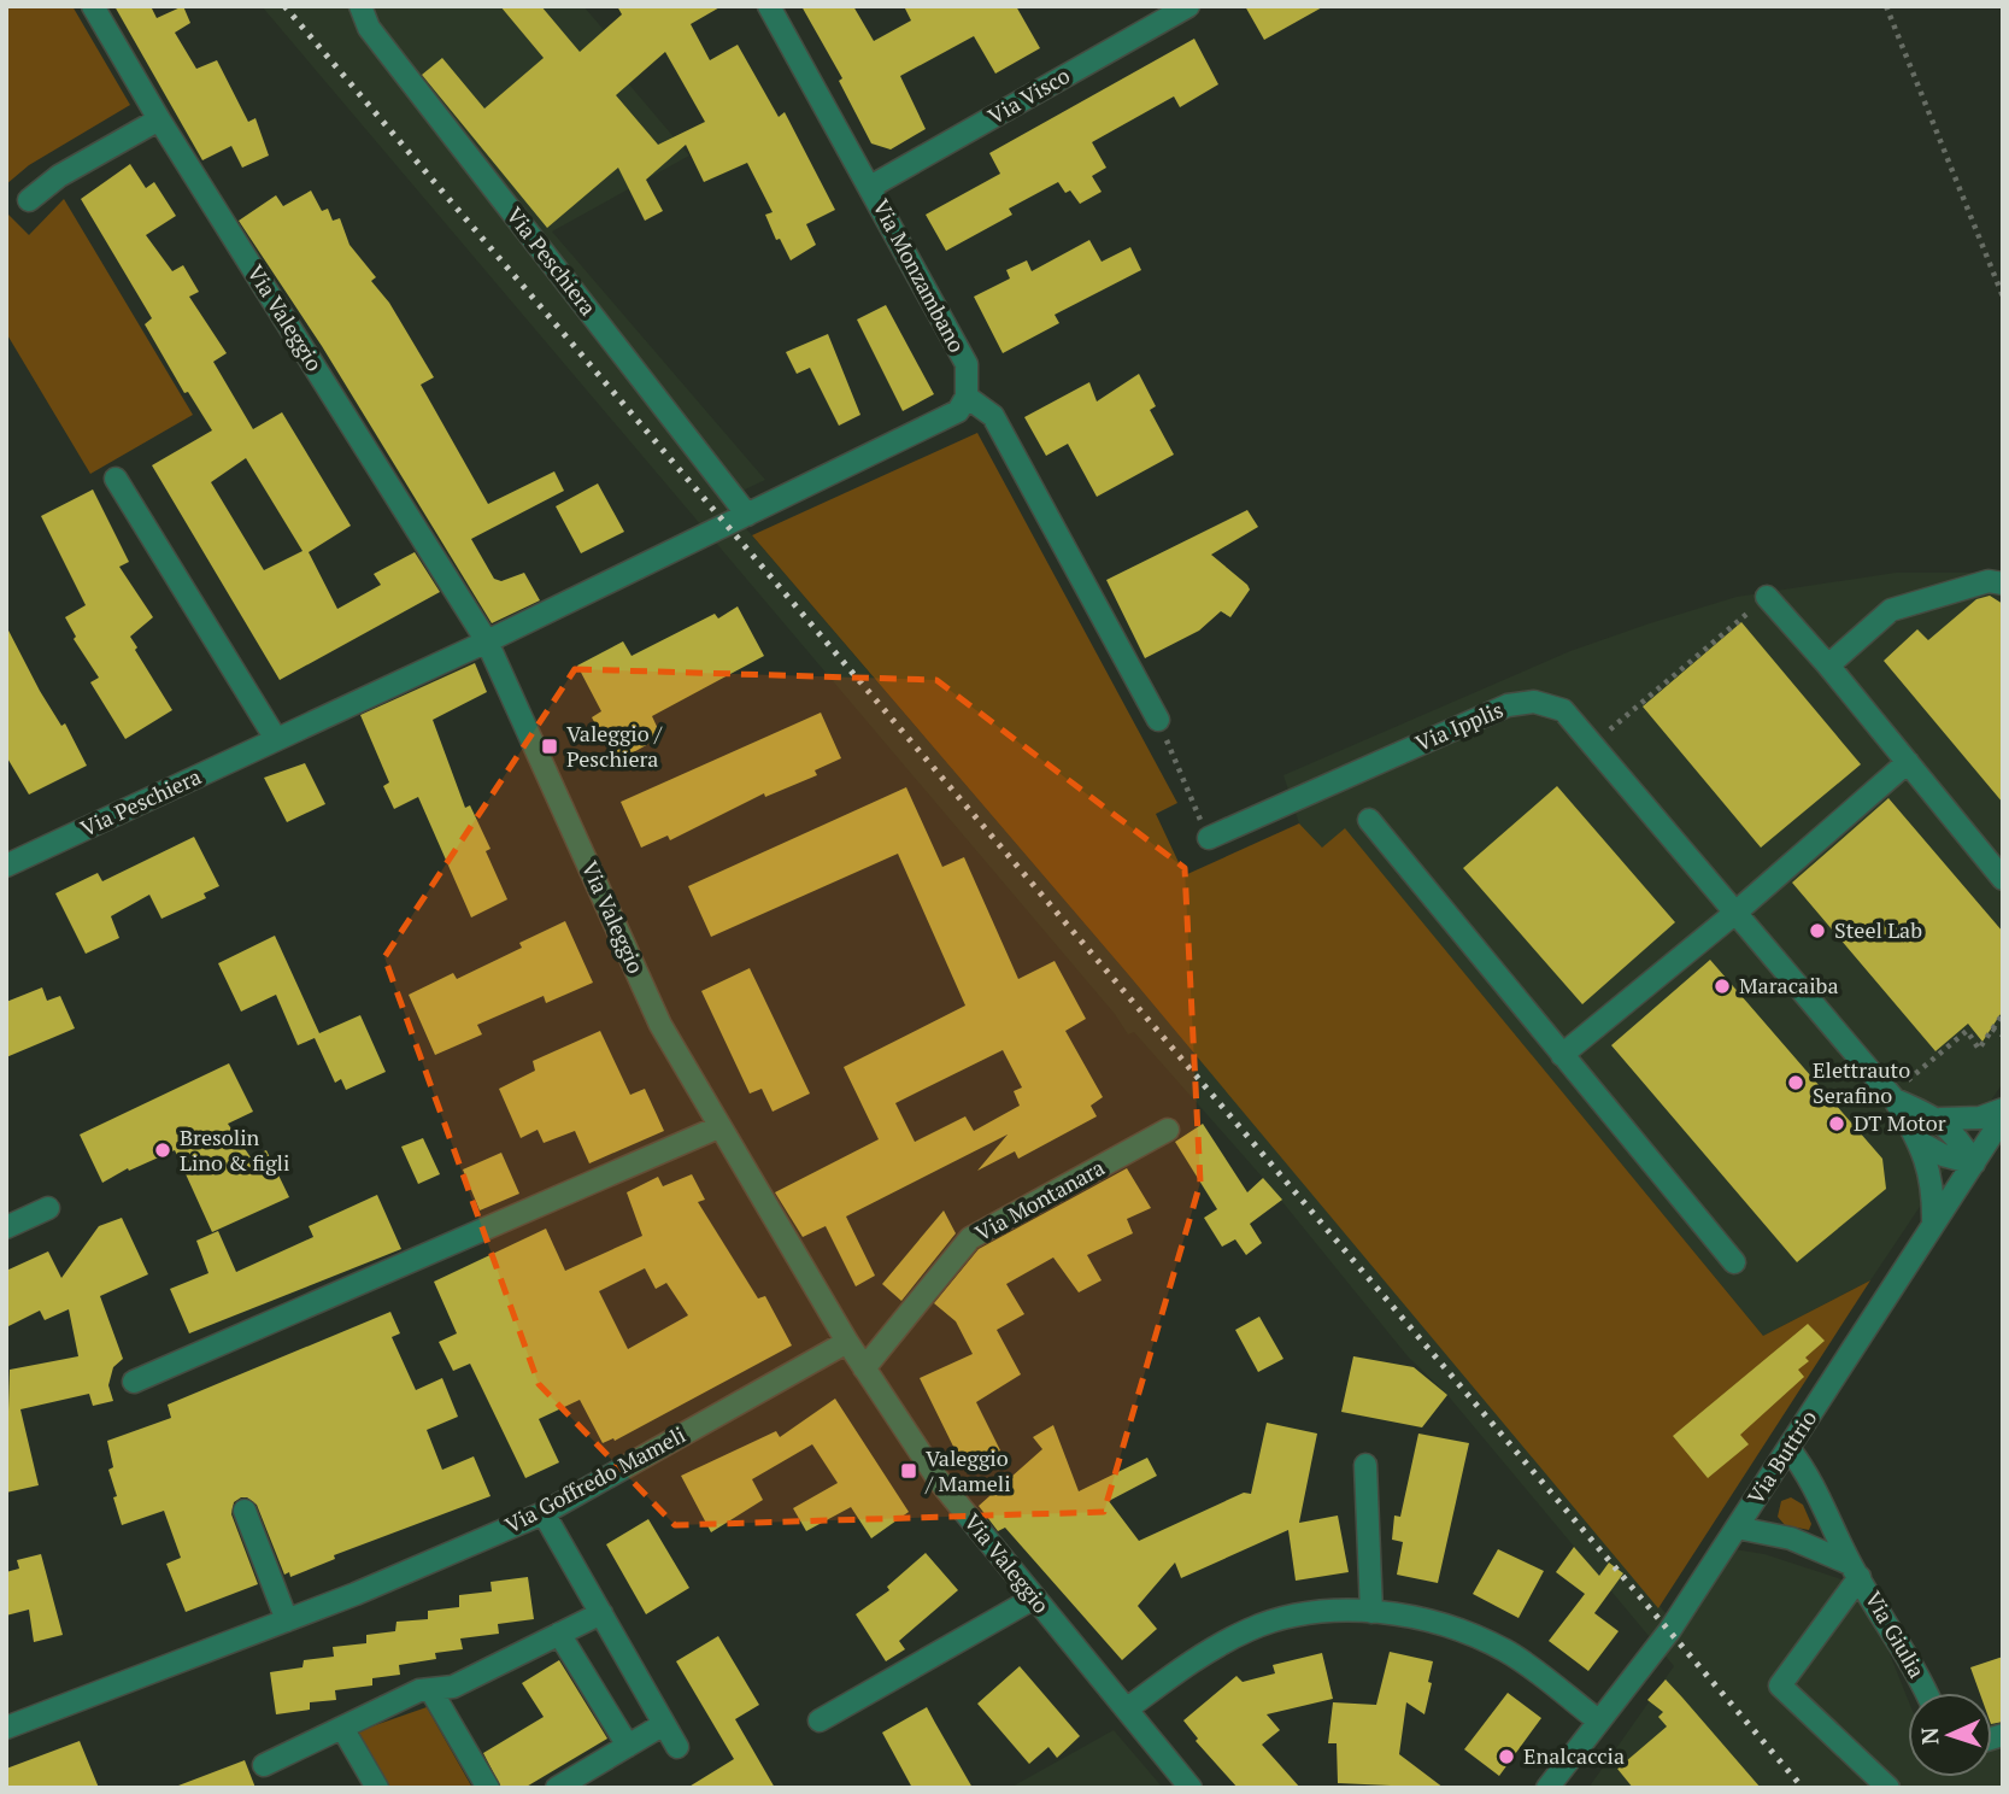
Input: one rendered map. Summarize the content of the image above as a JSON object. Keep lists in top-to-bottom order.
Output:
{
  "streets": {
    "street": [
      "Via Visco",
      "Via Peschiera",
      "Via Monzambano",
      "Via Valeggio",
      "Via Ipplis",
      "Via Montanara",
      "Via Buttrio",
      "Via Goffredo Mameli",
      "Via Giulia"
    ]
  },
  "crossings": [
    ["Via Visco", "Via Monzambano"],
    ["Via Peschiera", "Via Monzambano"],
    ["Via Peschiera", "Via Valeggio"],
    ["Via Valeggio", "Via Montanara"],
    ["Via Valeggio", "Via Goffredo Mameli"],
    ["Via Ipplis", "Via Buttrio"],
    ["Via Buttrio", "Via Giulia"]
  ],
  "places": {
    "transit": ["Valeggio / Peschiera", "Valeggio / Mameli"],
    "other": [
      "Steel Lab",
      "Maracaiba",
      "Elettrauto Serafino",
      "DT Motor",
      "Bresolin Lino & figli",
      "Enalcaccia"
    ]
  },
  "north": "left"
}
